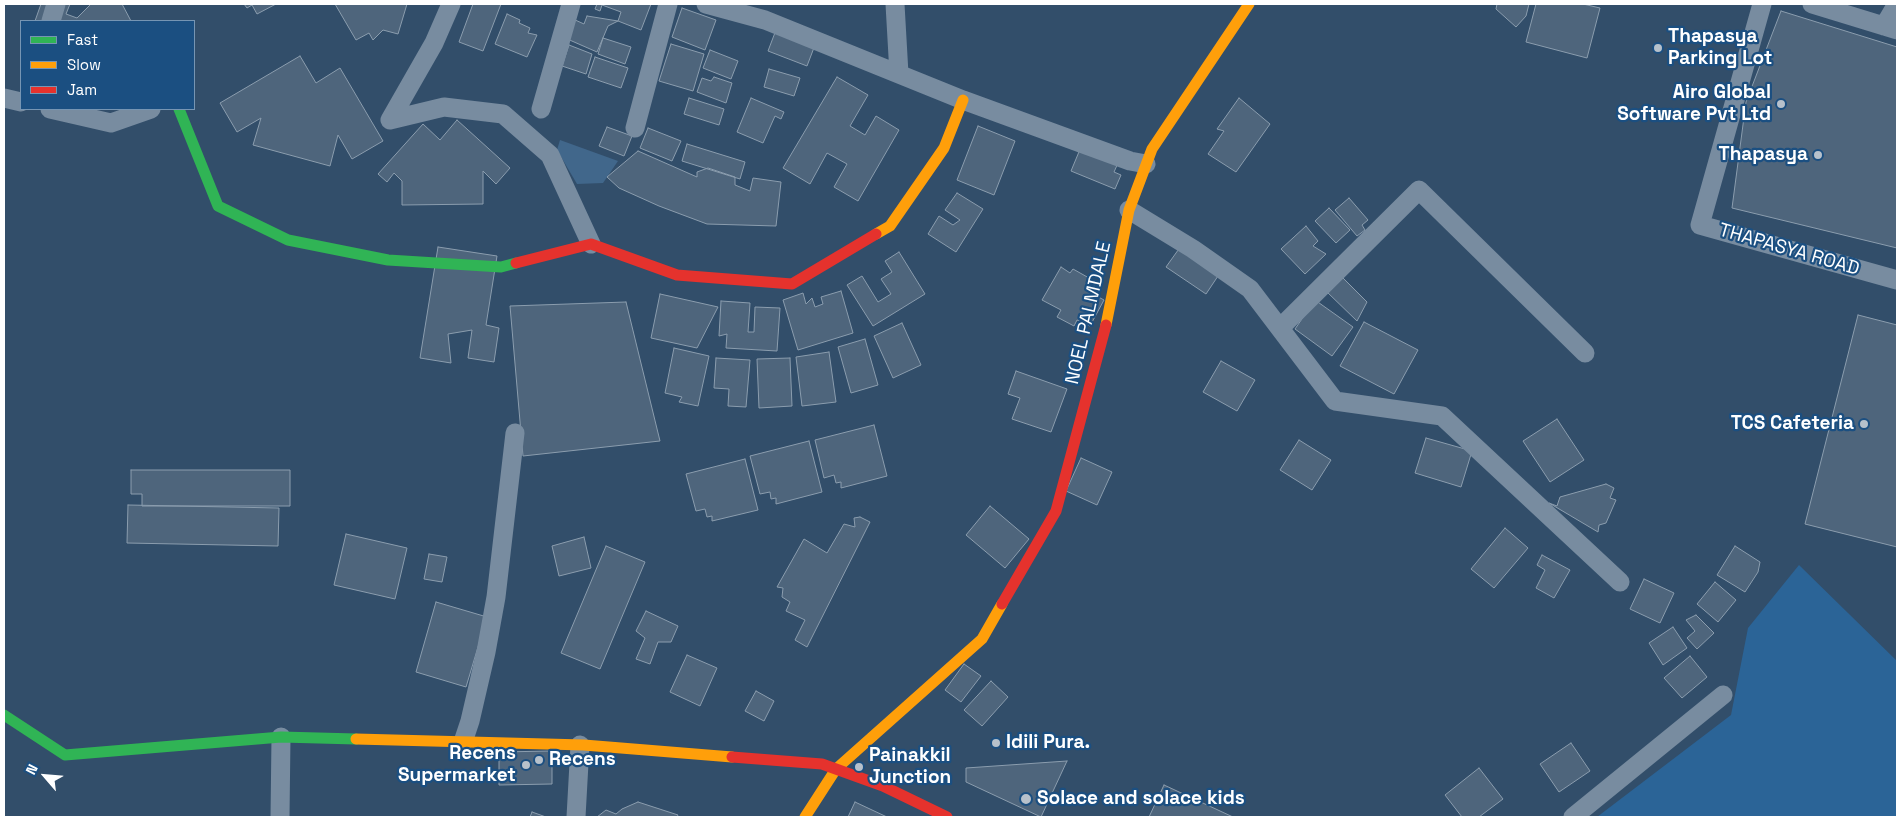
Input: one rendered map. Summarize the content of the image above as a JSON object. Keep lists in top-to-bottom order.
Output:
{
  "streets": {
    "street": ["THAPASYA ROAD", "NOEL PALMDALE"]
  },
  "places": [
    "Thapasya Parking Lot",
    "Airo Global Software Pvt Ltd",
    "Thapasya",
    "TCS Cafeteria",
    "Idili Pura.",
    "Recens",
    "Recens Supermarket",
    "Painakkil Junction",
    "Solace and solace kids"
  ],
  "legend": ["Fast", "Slow", "Jam"],
  "north": "top left"
}
